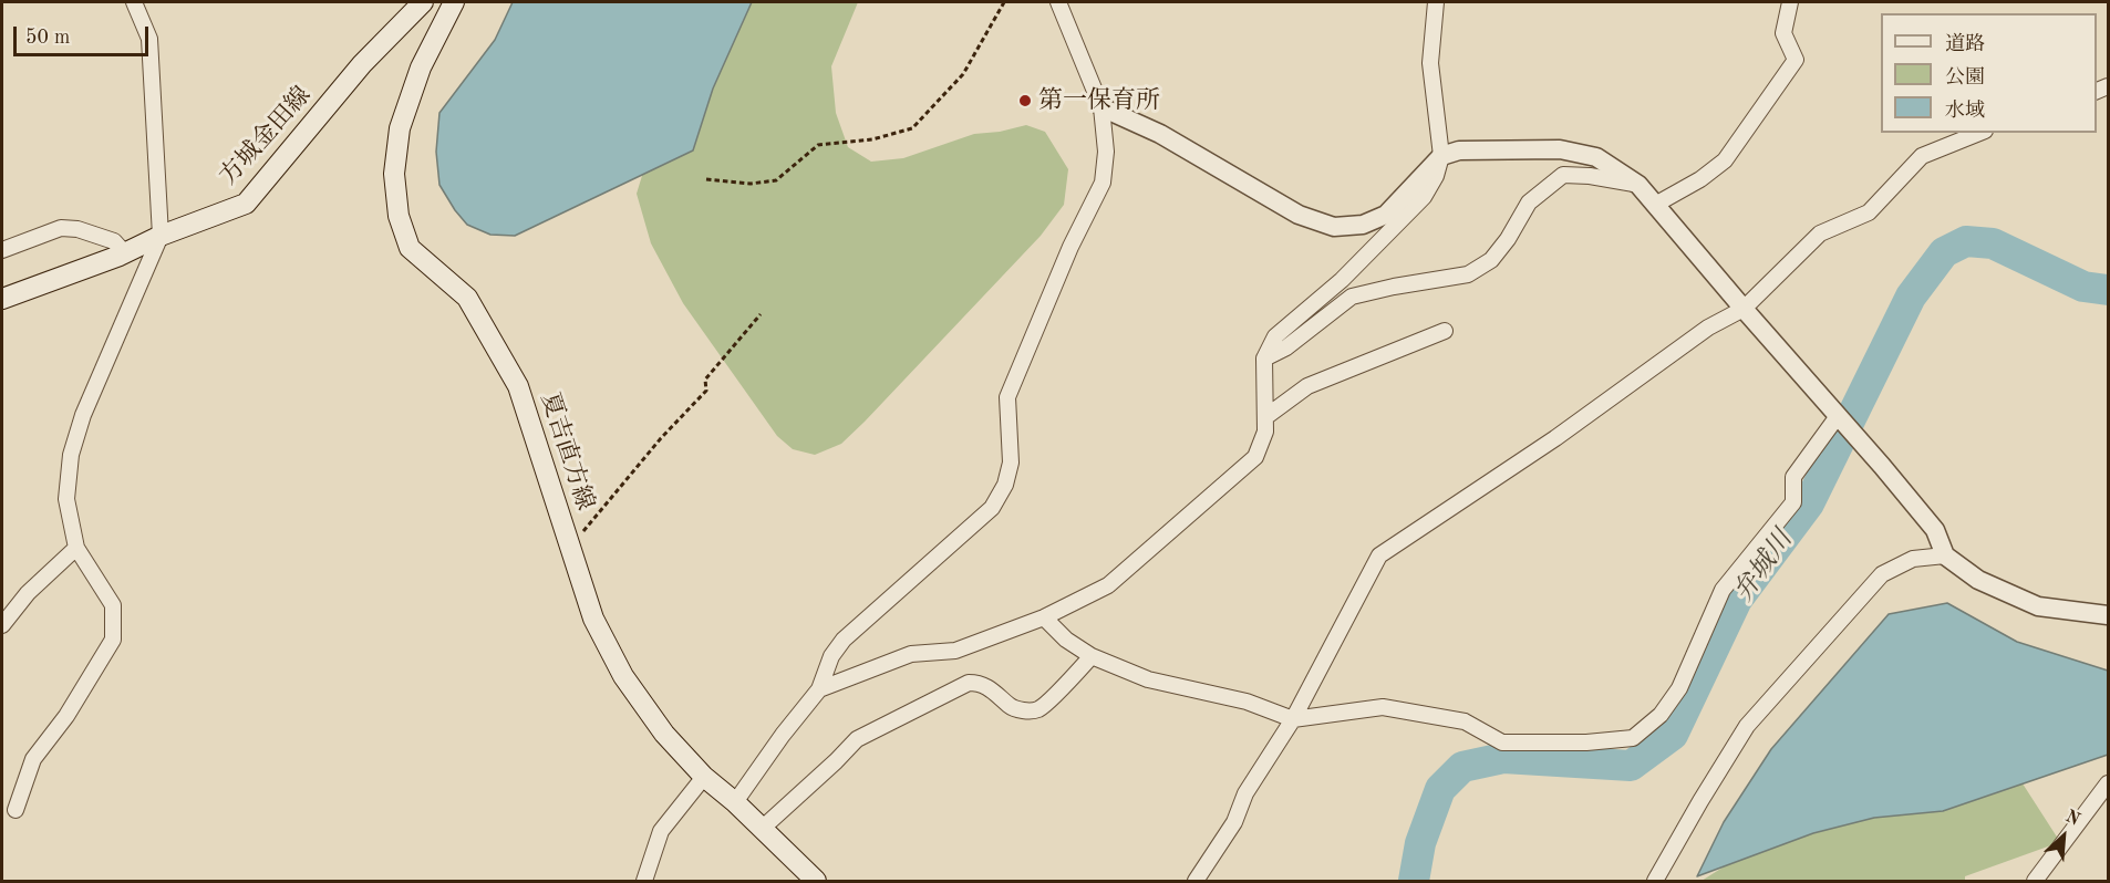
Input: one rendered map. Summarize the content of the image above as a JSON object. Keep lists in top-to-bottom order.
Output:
{
  "streets": {
    "main road": ["方城金田線", "夏吉直方線"]
  },
  "water": ["弁城川"],
  "places": ["第一保育所"],
  "legend": ["道路", "公園", "水域"],
  "scale_bar": "50 m",
  "north": "top right"
}
